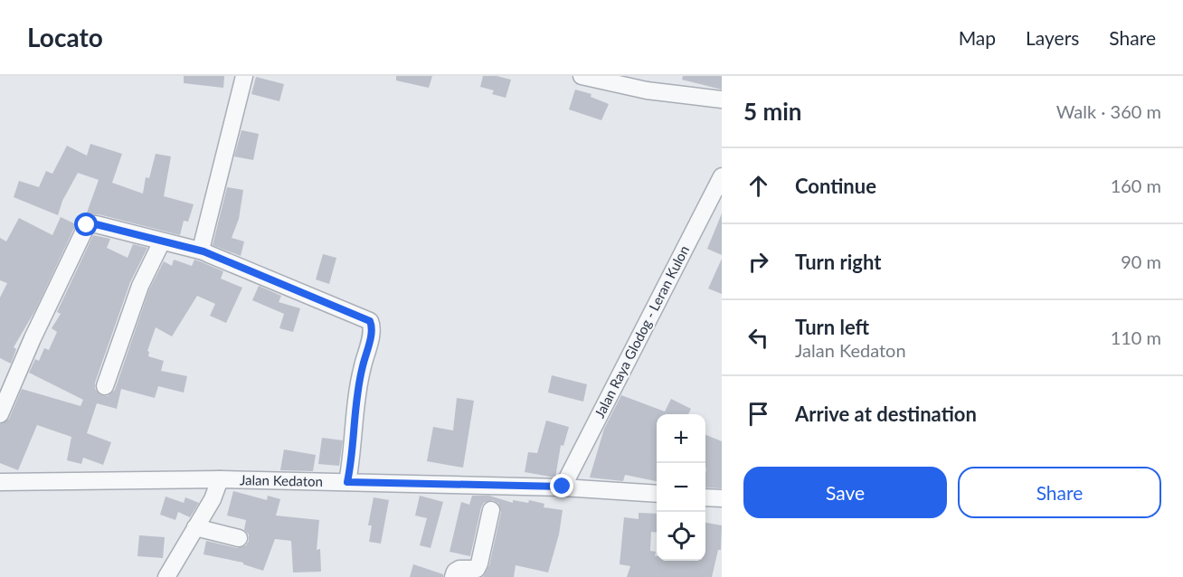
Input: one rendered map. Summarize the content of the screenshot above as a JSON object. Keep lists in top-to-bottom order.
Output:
{
  "streets": {
    "street": ["Jalan Raya Glodog - Leran Kulon", "Jalan Kedaton"]
  },
  "crossings": [
    ["Jalan Raya Glodog - Leran Kulon", "Jalan Kedaton"]
  ],
  "page": {
    "header": "Locato",
    "nav": ["Map", "Layers", "Share"],
    "heading": ["5 min", "Walk · 360 m"],
    "list": [
      ["Continue", "160 m"],
      ["Turn right", "90 m"],
      ["Turn left", "Jalan Kedaton", "110 m"],
      "Arrive at destination"
    ],
    "map_buttons": ["+", "−"],
    "buttons": ["Save", "Share"]
  }
}
